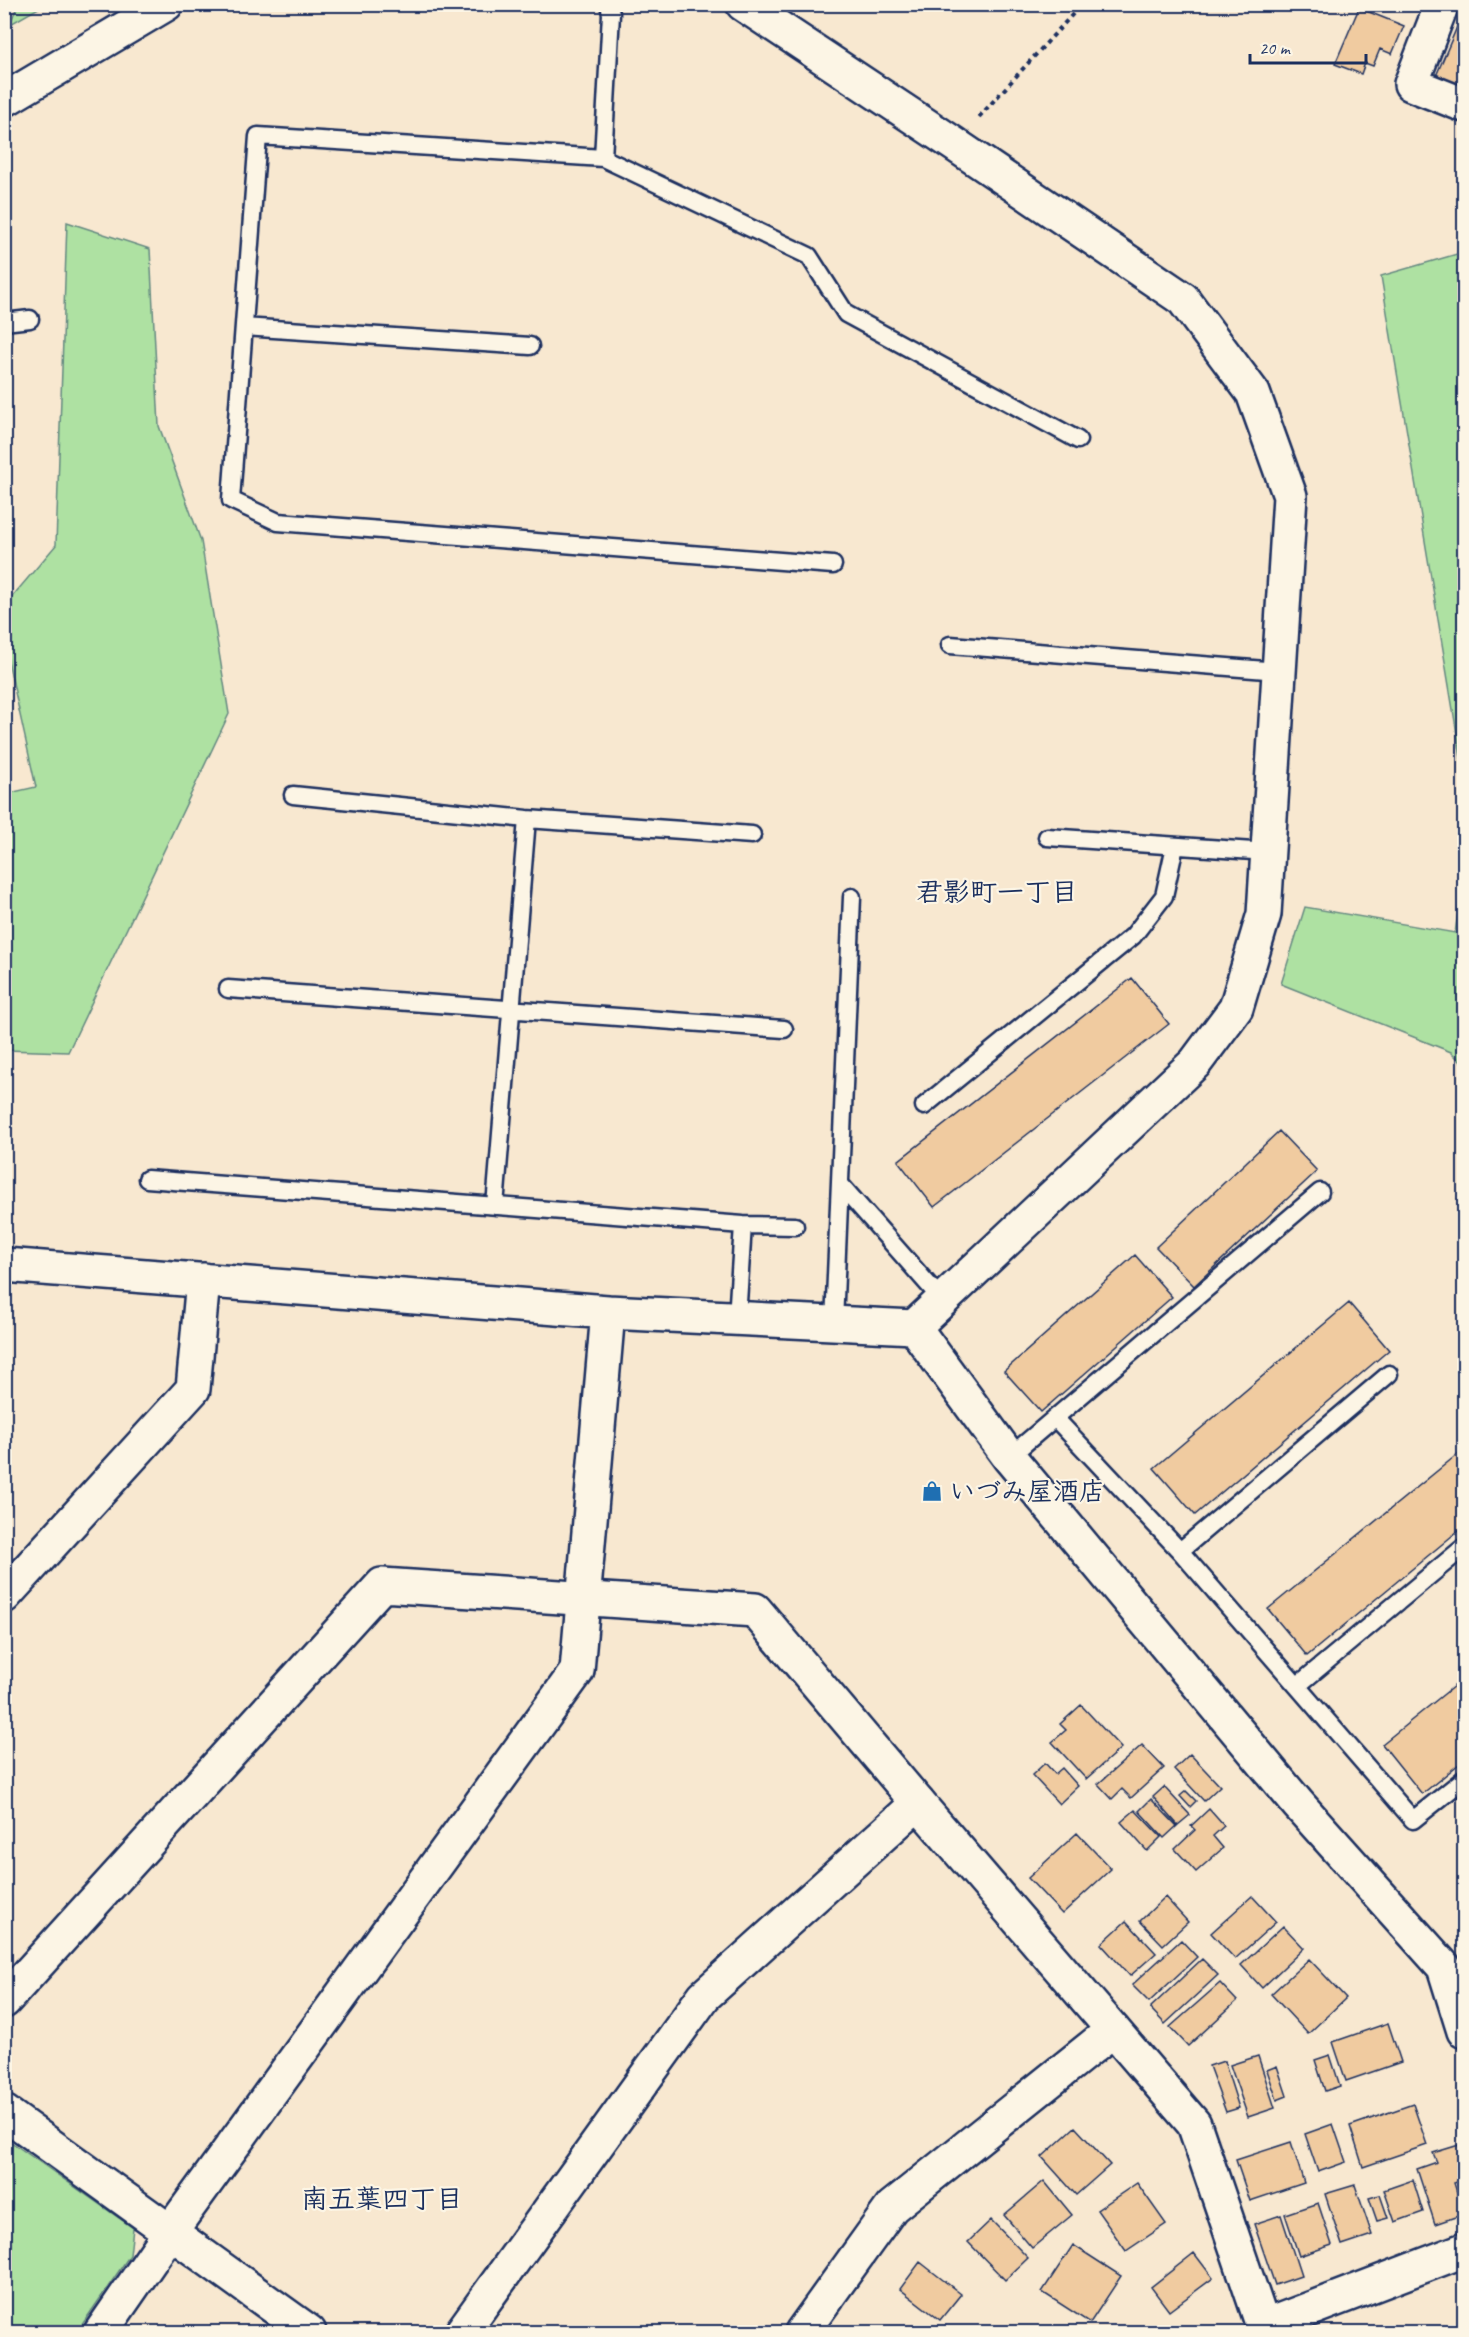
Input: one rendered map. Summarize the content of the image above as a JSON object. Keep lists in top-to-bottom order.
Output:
{
  "districts": ["君影町一丁目", "南五葉四丁目"],
  "places": {
    "shop": ["いづみ屋酒店"]
  },
  "scale_bar": "20 m"
}
